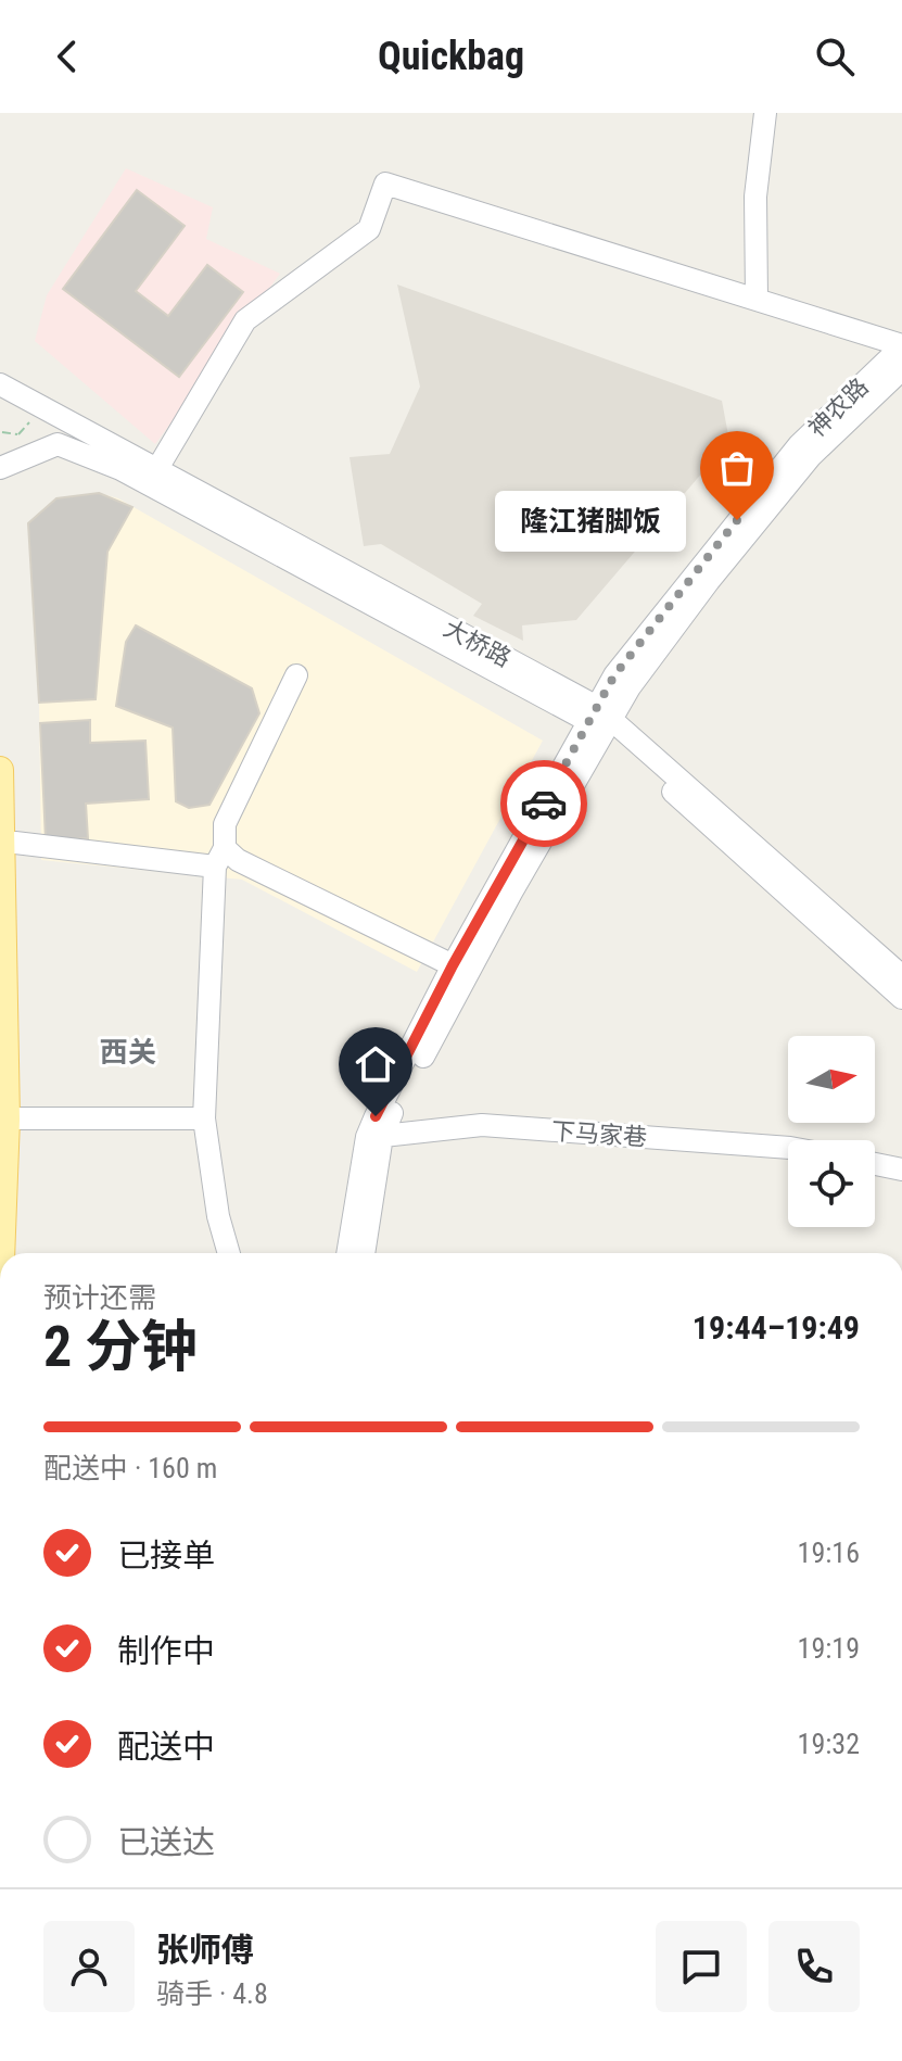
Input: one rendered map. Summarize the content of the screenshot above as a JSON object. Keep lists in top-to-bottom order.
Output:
{
  "streets": {
    "street": ["神农路", "大桥路", "下马家巷"]
  },
  "crossings": [
    ["神农路", "大桥路"]
  ],
  "districts": ["西关"],
  "places": ["隆江猪脚饭"],
  "north": "right",
  "page": {
    "header": "Quickbag",
    "bubble": "隆江猪脚饭",
    "heading": ["2 分钟", "预计还需", "19:44–19:49"],
    "panel": ["张师傅", "骑手 · 4.8"],
    "bar": "配送中 · 160 m",
    "list": [
      ["已接单", "19:16"],
      ["制作中", "19:19"],
      ["配送中", "19:32"],
      "已送达"
    ]
  }
}
